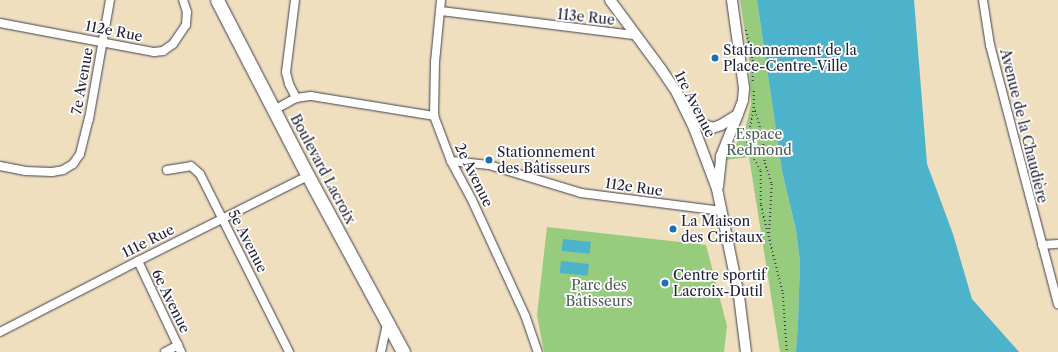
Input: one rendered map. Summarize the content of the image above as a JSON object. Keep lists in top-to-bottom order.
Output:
{
  "streets": {
    "main road": ["Boulevard Lacroix"],
    "street": [
      "113e Rue",
      "112e Rue",
      "7e Avenue",
      "1re Avenue",
      "Avenue de la Chaudière",
      "2e Avenue",
      "111e Rue",
      "5e Avenue",
      "6e Avenue"
    ]
  },
  "crossings": [
    ["113e Rue", "1re Avenue"],
    ["113e Rue", "2e Avenue"],
    ["112e Rue", "7e Avenue"],
    ["112e Rue", "1re Avenue"],
    ["112e Rue", "2e Avenue"],
    ["Boulevard Lacroix", "111e Rue"],
    ["111e Rue", "5e Avenue"],
    ["111e Rue", "6e Avenue"]
  ],
  "parks": ["Espace Redmond", "Parc des Bâtisseurs"],
  "places": [
    "Stationnement de la Place-Centre-Ville",
    "Stationnement des Bâtisseurs",
    "La Maison des Cristaux",
    "Centre sportif Lacroix-Dutil"
  ]
}
